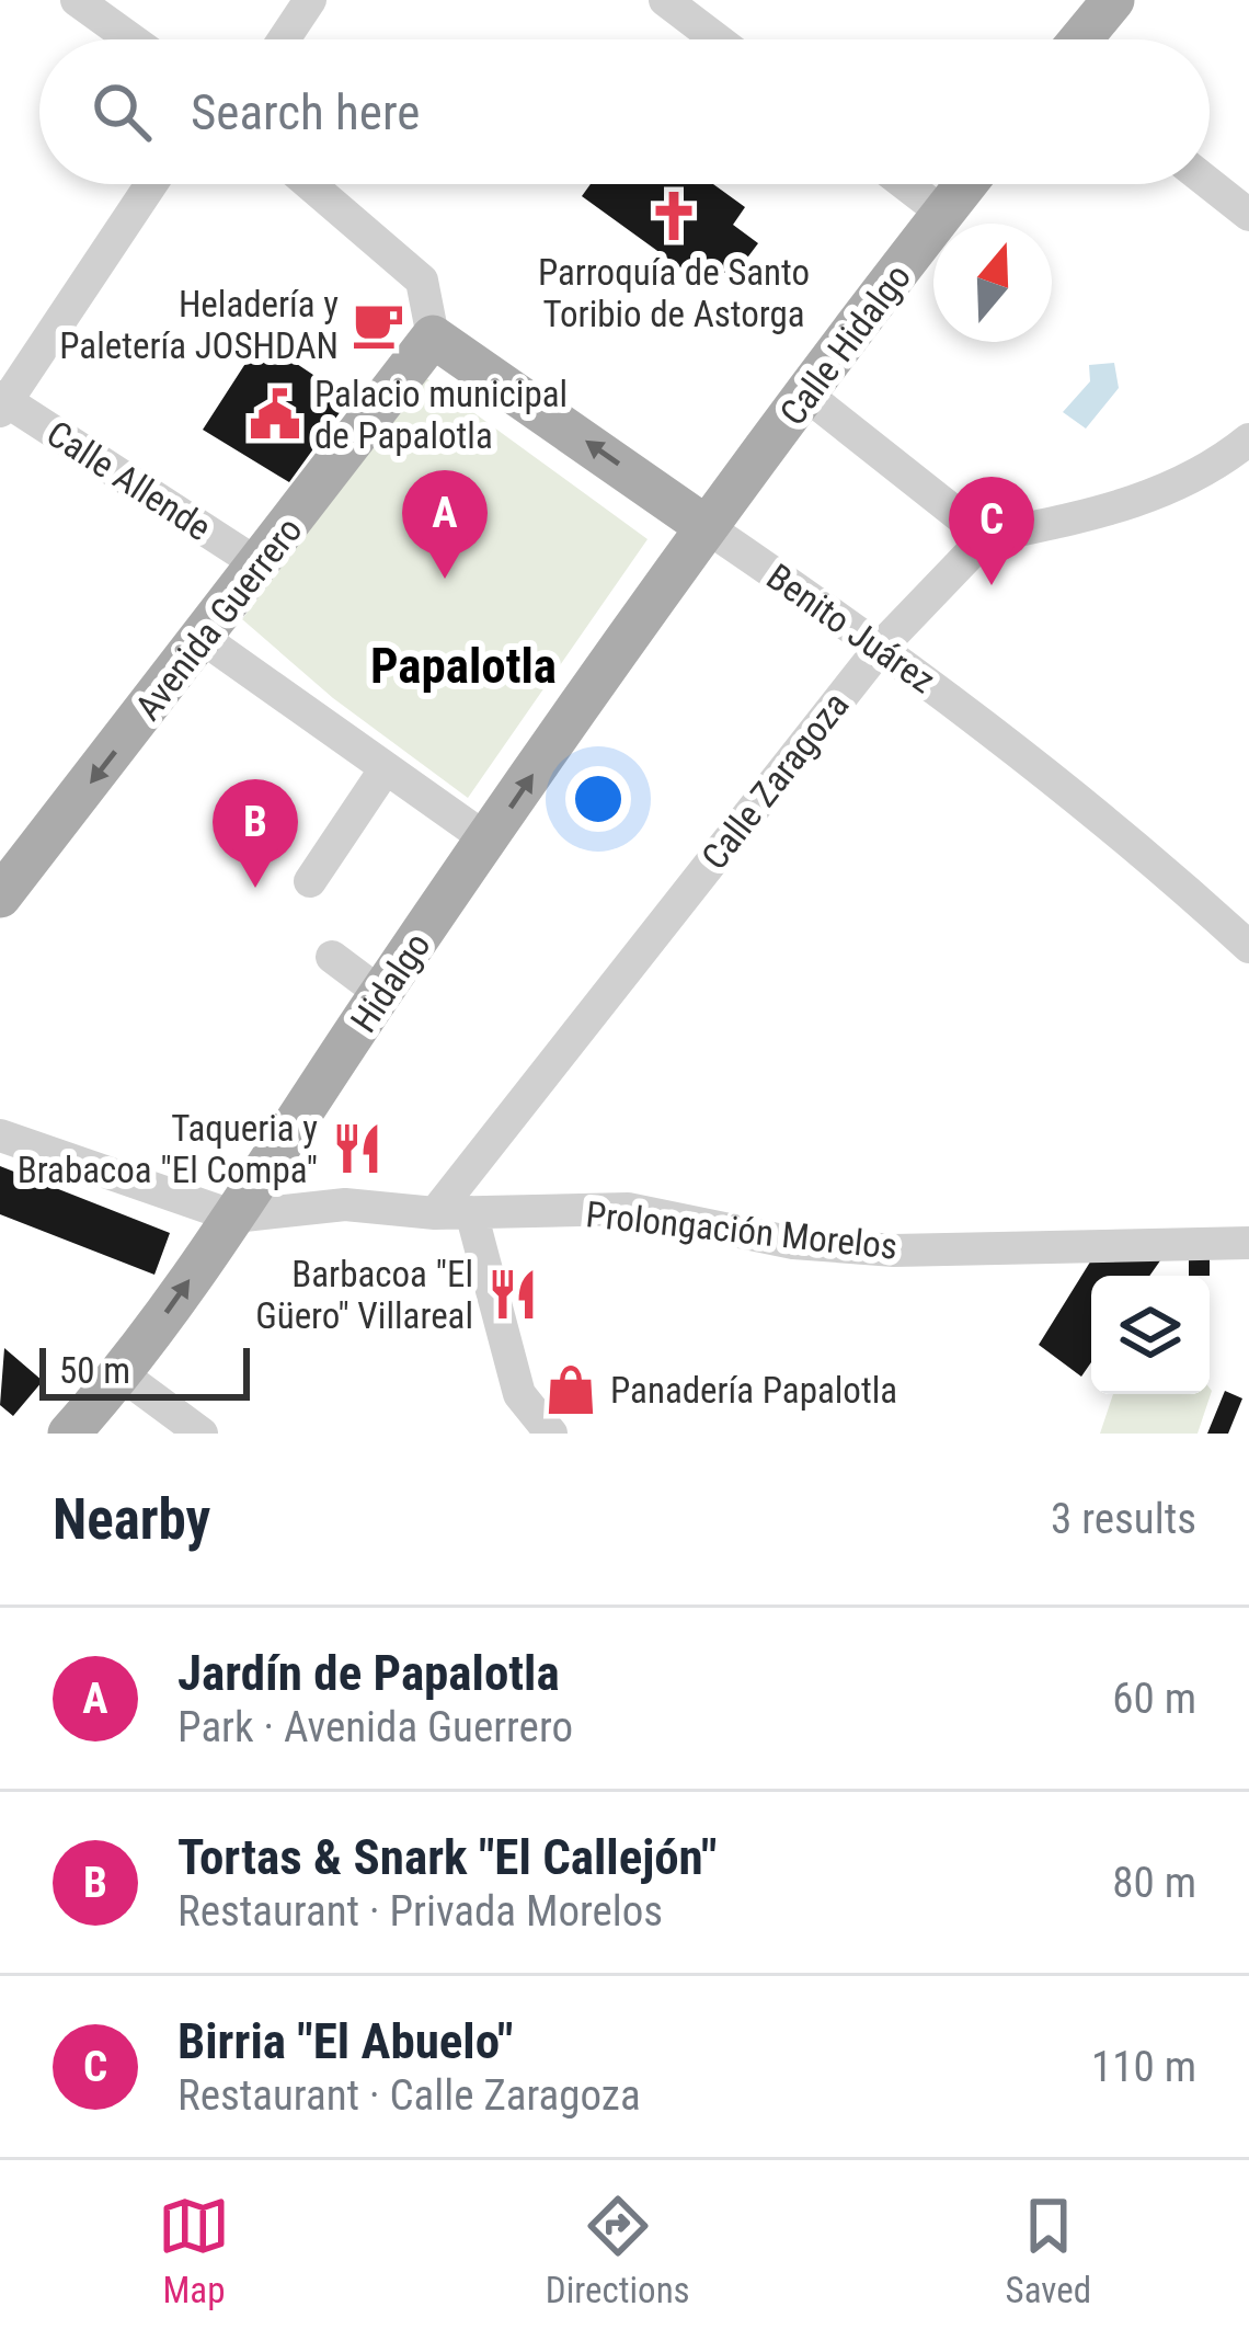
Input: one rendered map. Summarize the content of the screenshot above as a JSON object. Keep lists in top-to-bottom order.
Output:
{
  "streets": {
    "main road": [
      "Calle Hidalgo",
      "Avenida Guerrero",
      "Benito Juárez",
      "Hidalgo"
    ],
    "street": ["Calle Allende", "Calle Zaragoza", "Prolongación Morelos"]
  },
  "crossings": [
    ["Calle Hidalgo", "Benito Juárez"],
    ["Calle Hidalgo", "Hidalgo"],
    ["Calle Allende", "Avenida Guerrero"],
    ["Avenida Guerrero", "Benito Juárez"],
    ["Benito Juárez", "Calle Zaragoza"],
    ["Benito Juárez", "Hidalgo"],
    ["Calle Zaragoza", "Prolongación Morelos"],
    ["Hidalgo", "Prolongación Morelos"]
  ],
  "one_way": ["Avenida Guerrero", "Hidalgo"],
  "districts": ["Papalotla"],
  "places": {
    "church": ["Parroquía de Santo Toribio de Astorga"],
    "cafe": ["Heladería y Paletería JOSHDAN"],
    "public building": ["Palacio municipal de Papalotla"],
    "restaurant": ["Taqueria y Brabacoa \"El Compa\"", "Barbacoa \"El Güero\" Villareal"],
    "shop": ["Panadería Papalotla"]
  },
  "scale_bar": "50 m",
  "north": "top",
  "page": {
    "search": "Search here",
    "pins": ["A", "C", "B"],
    "scale": "50 m",
    "heading": ["Nearby", "3 results"],
    "list": [
      {
        "mark": "A",
        "name": "Jardín de Papalotla",
        "note": "Park · Avenida Guerrero",
        "value": "60 m"
      },
      {
        "mark": "B",
        "name": "Tortas & Snark \"El Callejón\"",
        "note": "Restaurant · Privada Morelos",
        "value": "80 m"
      },
      {
        "mark": "C",
        "name": "Birria \"El Abuelo\"",
        "note": "Restaurant · Calle Zaragoza",
        "value": "110 m"
      }
    ],
    "nav": ["Map", "Directions", "Saved"]
  }
}
